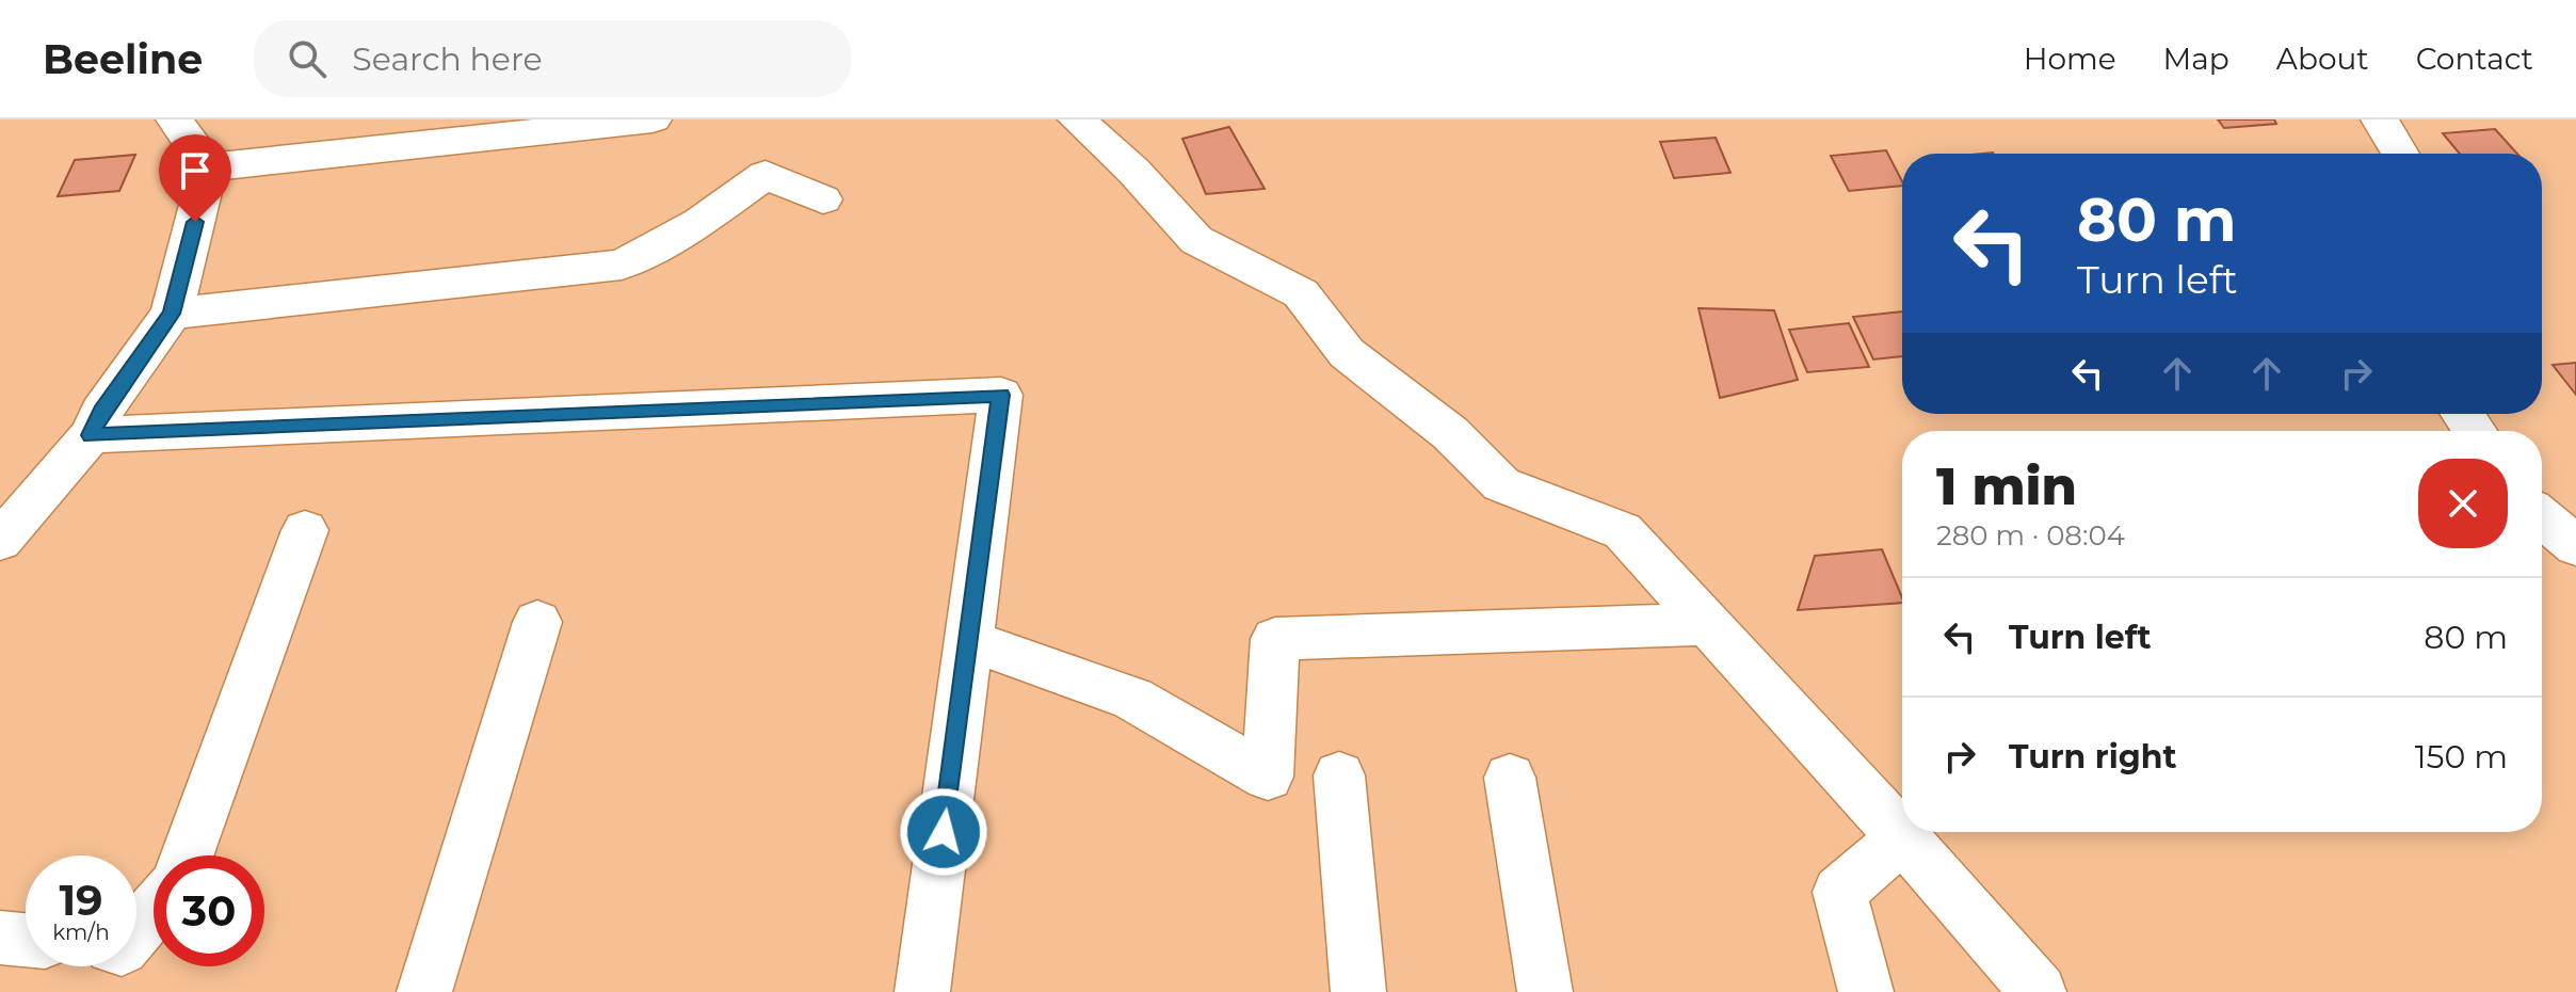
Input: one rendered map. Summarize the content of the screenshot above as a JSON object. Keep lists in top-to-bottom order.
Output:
{
  "page": {
    "header": "Beeline",
    "search": "Search here",
    "nav": [
      "Home",
      "Map",
      "About",
      "Contact"
    ],
    "turn": ["80 m", "Turn left"],
    "heading": ["1 min", "280 m · 08:04"],
    "list": [
      {
        "name": "Turn left",
        "value": "80 m"
      },
      {
        "name": "Turn right",
        "value": "150 m"
      }
    ],
    "speed": "19 km/h",
    "limit": "30"
  }
}
